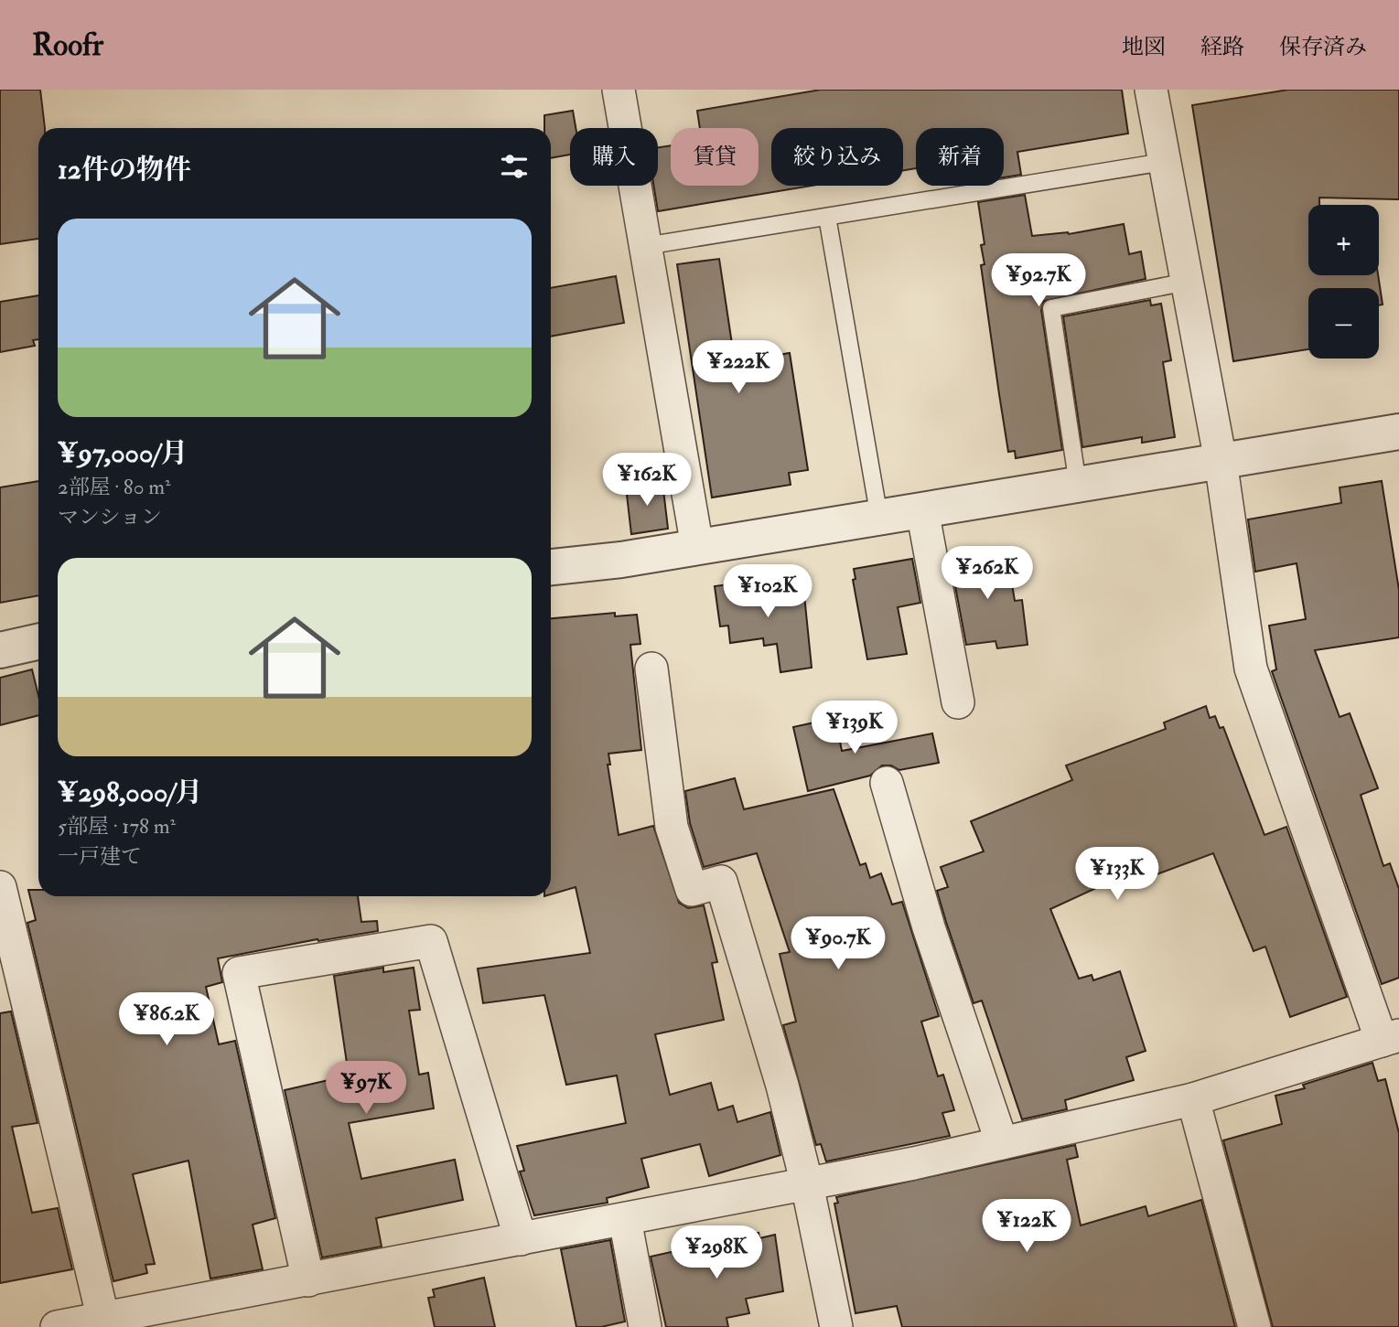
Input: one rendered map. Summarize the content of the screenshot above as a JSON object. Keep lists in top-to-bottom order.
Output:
{
  "page": {
    "header": "Roofr",
    "nav": ["地図", "経路", "保存済み"],
    "chip": [
      "購入",
      "賃貸",
      "絞り込み",
      "新着"
    ],
    "heading": "12件の物件",
    "map_buttons": ["+", "−"],
    "list": [
      {
        "name": "¥97,000/月",
        "note": "2部屋 · 80 m² · マンション"
      },
      {
        "name": "¥298,000/月",
        "note": "5部屋 · 178 m² · 一戸建て"
      }
    ],
    "price": [
      "¥92.7K",
      "¥222K",
      "¥162K",
      "¥262K",
      "¥102K",
      "¥139K",
      "¥133K",
      "¥90.7K",
      "¥86.2K",
      "¥97K",
      "¥122K",
      "¥298K"
    ]
  }
}
